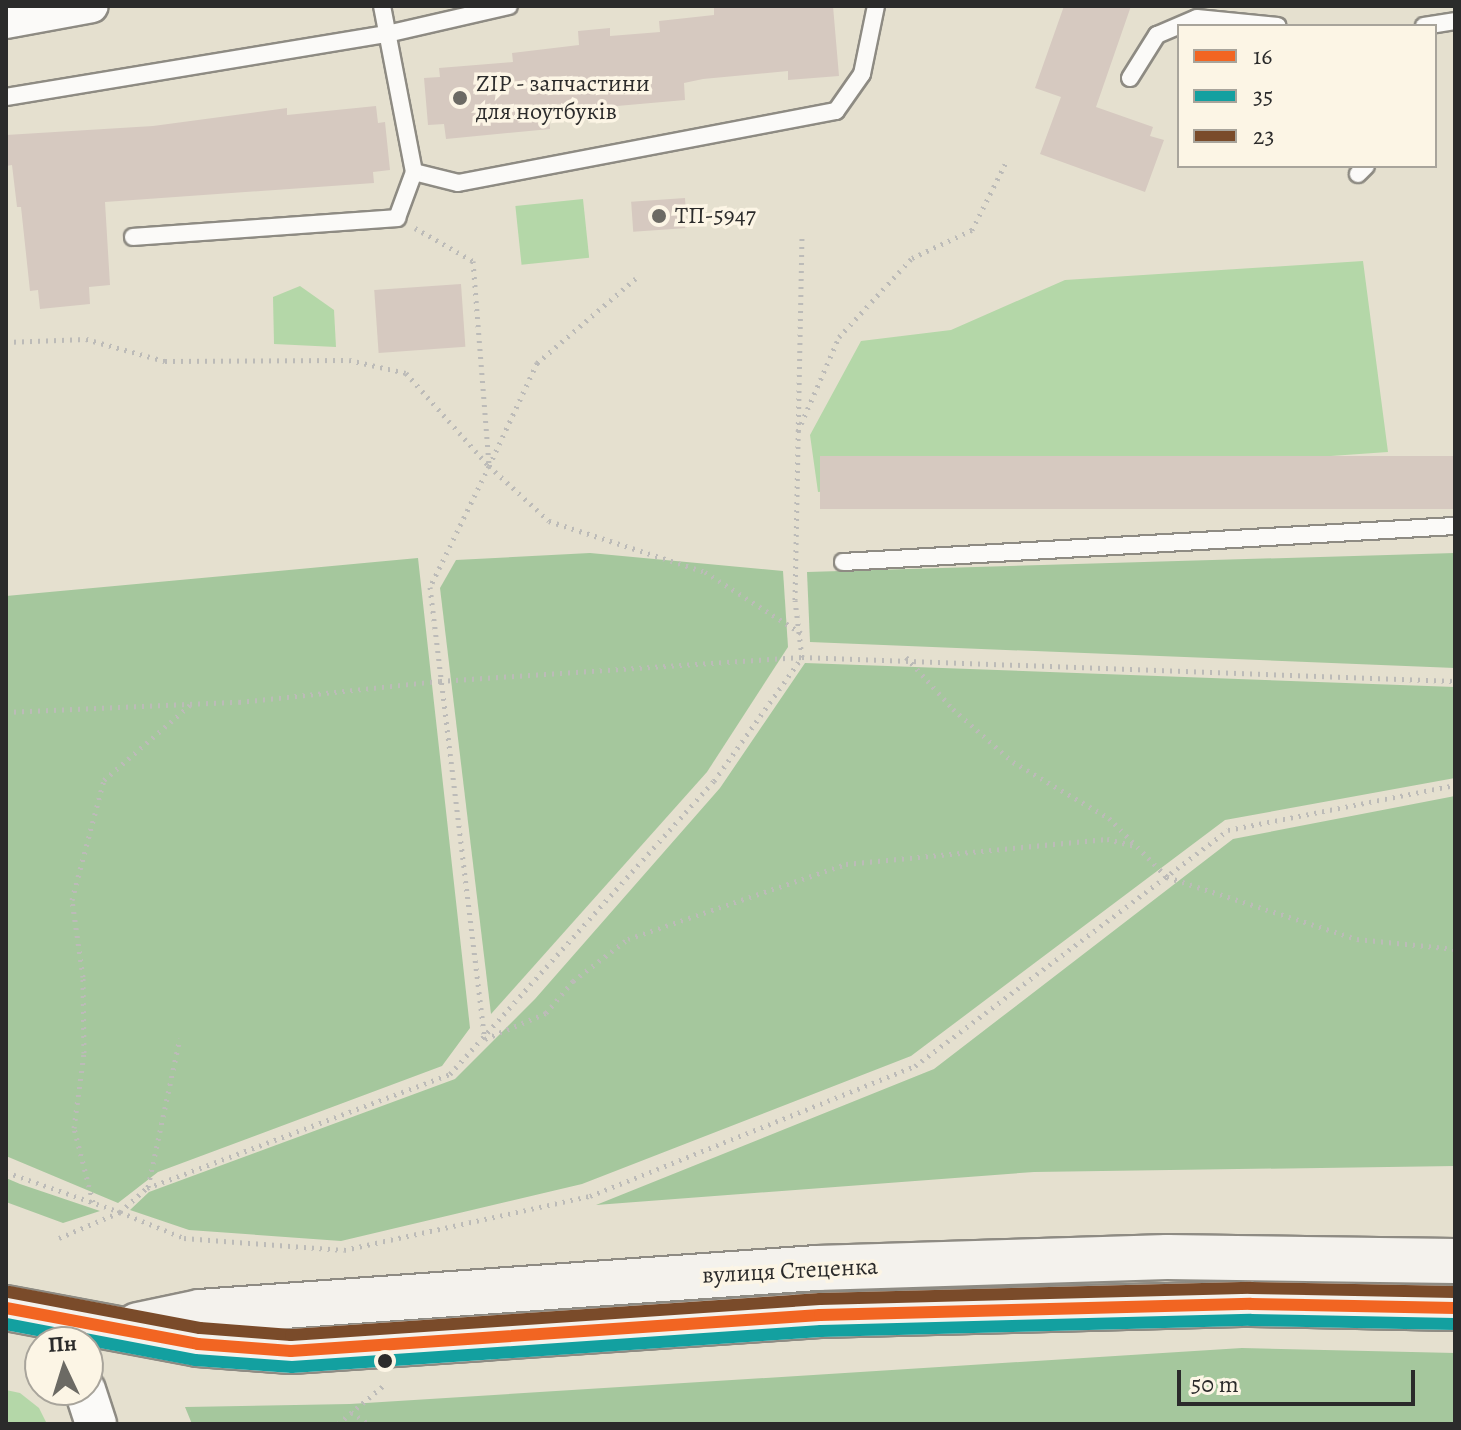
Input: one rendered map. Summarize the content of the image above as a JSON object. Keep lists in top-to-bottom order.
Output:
{
  "streets": {
    "main road": ["вулиця Стеценка"]
  },
  "places": ["ZIP - запчастини для ноутбуків", "ТП-5947"],
  "lines": ["transit line 23", "transit line 16", "transit line 35"],
  "legend": ["16", "35", "23"],
  "scale_bar": "50 m",
  "north": "top"
}
